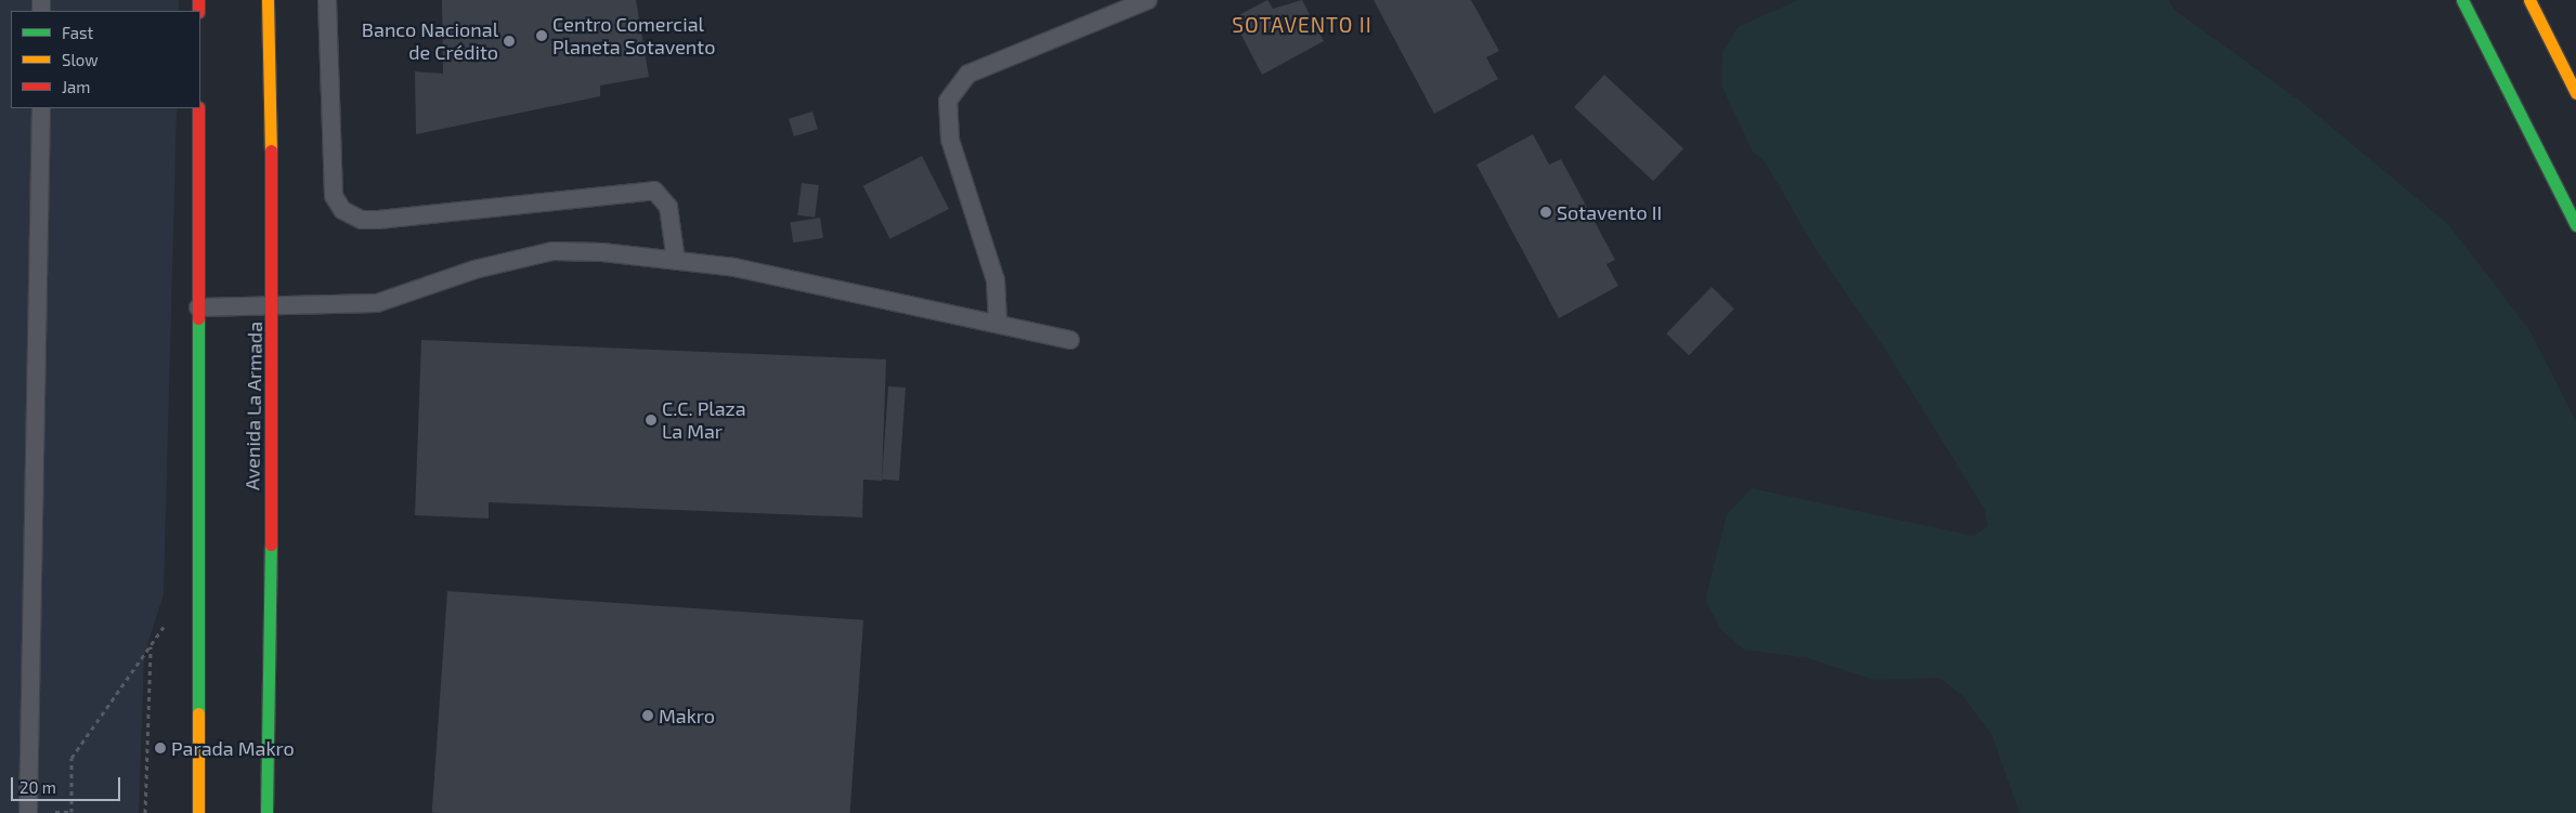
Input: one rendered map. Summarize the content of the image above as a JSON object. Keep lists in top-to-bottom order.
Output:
{
  "streets": {
    "main road": ["Avenida La Armada"]
  },
  "districts": ["SOTAVENTO II"],
  "places": [
    "Centro Comercial Planeta Sotavento",
    "Banco Nacional de Crédito",
    "Sotavento II",
    "C.C. Plaza La Mar",
    "Makro",
    "Parada Makro"
  ],
  "legend": ["Fast", "Slow", "Jam"],
  "scale_bar": "20 m"
}
